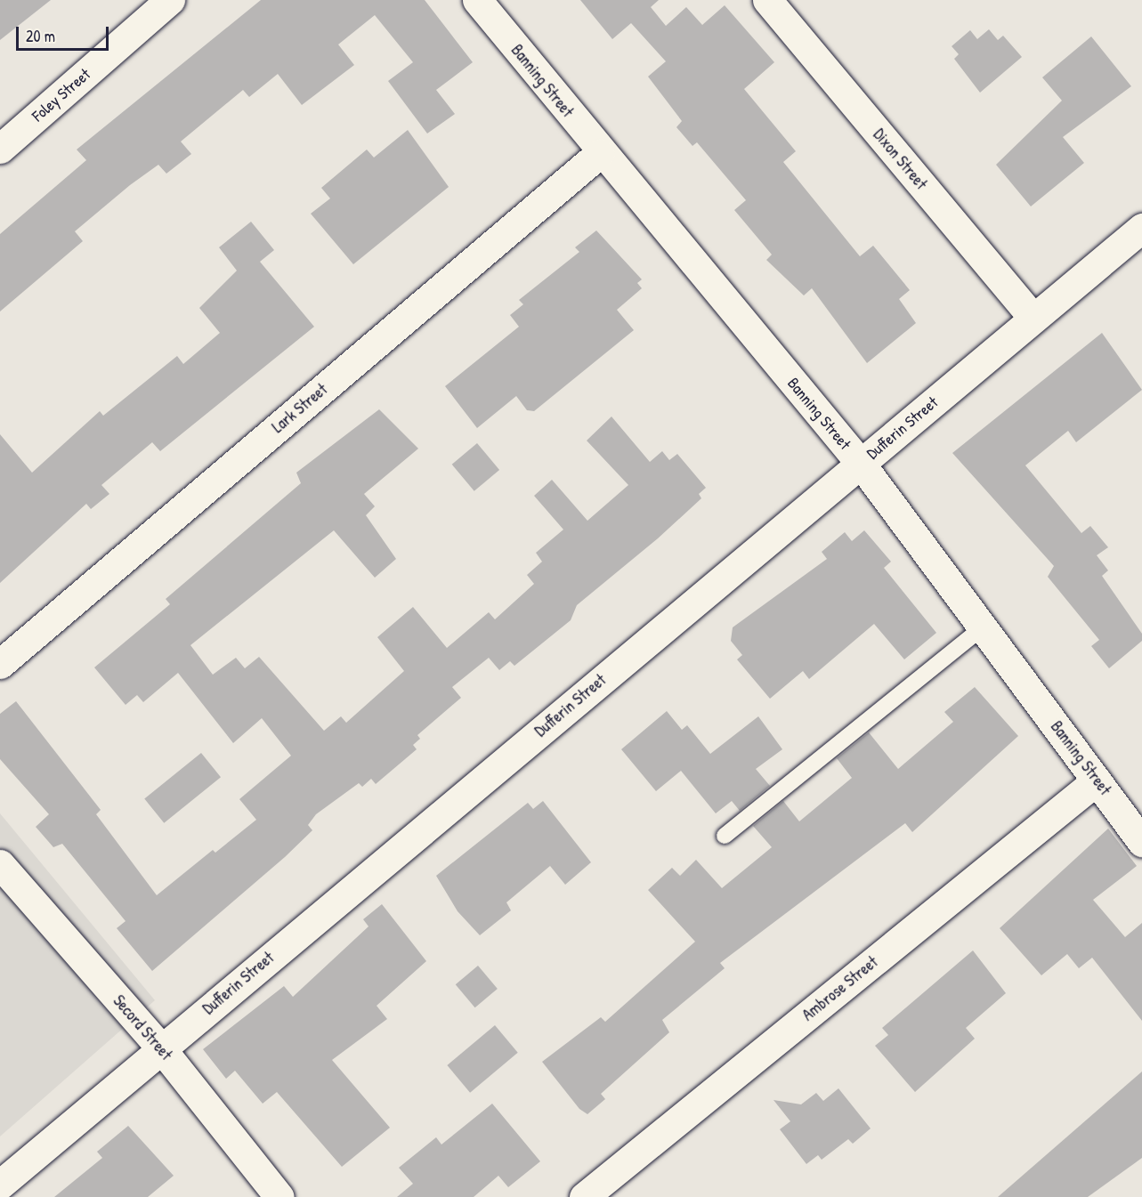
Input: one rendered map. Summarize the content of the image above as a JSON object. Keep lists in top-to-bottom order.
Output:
{
  "streets": {
    "street": [
      "Banning Street",
      "Foley Street",
      "Dixon Street",
      "Lark Street",
      "Dufferin Street",
      "Ambrose Street",
      "Secord Street"
    ]
  },
  "crossings": [
    ["Banning Street", "Lark Street"],
    ["Banning Street", "Dufferin Street"],
    ["Banning Street", "Ambrose Street"],
    ["Dixon Street", "Dufferin Street"],
    ["Dufferin Street", "Secord Street"]
  ],
  "scale_bar": "20 m"
}
